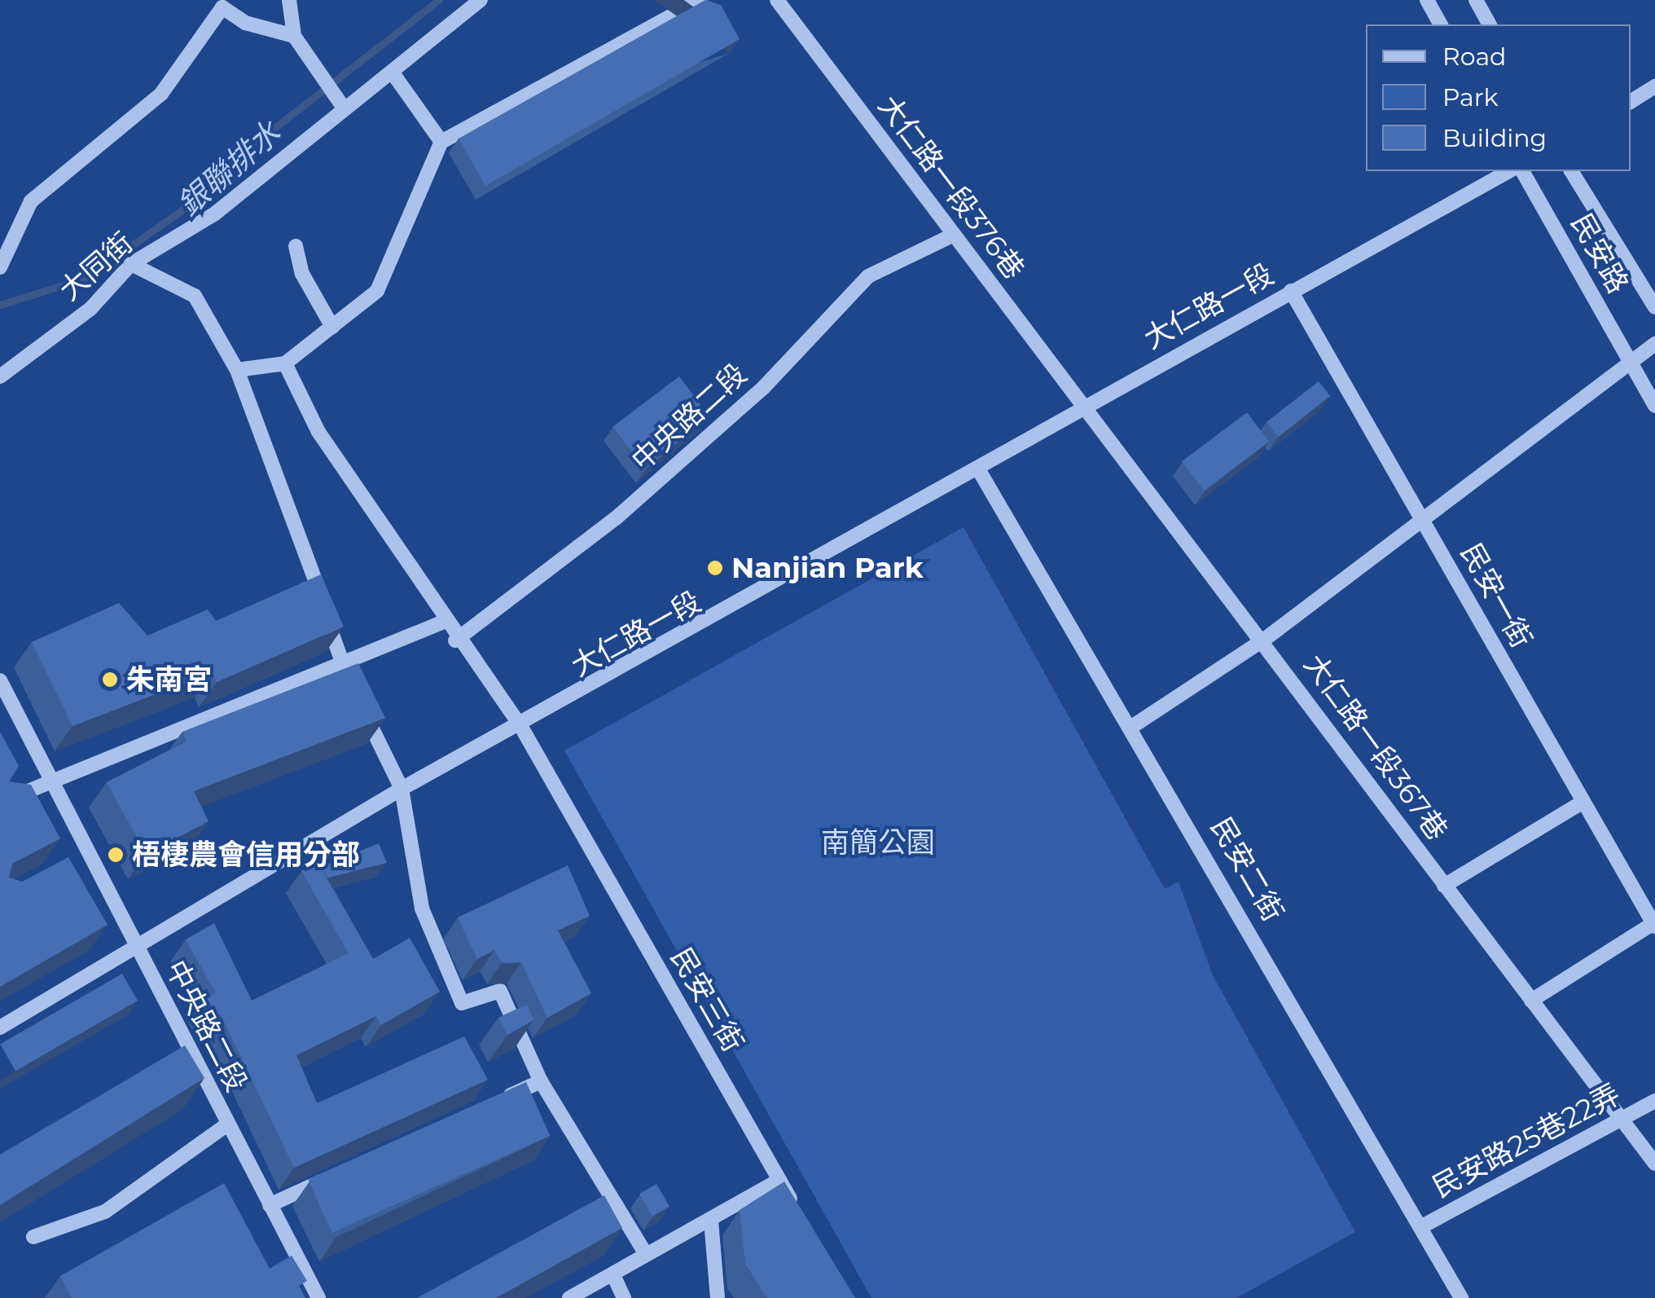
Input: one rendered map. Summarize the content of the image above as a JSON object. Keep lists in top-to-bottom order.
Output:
{
  "streets": {
    "street": [
      "大仁路一段376巷",
      "民安路",
      "大同街",
      "大仁路一段",
      "中央路二段",
      "民安一街",
      "大仁路一段367巷",
      "民安二街",
      "民安三街",
      "民安路25巷22弄"
    ]
  },
  "crossings": [
    ["大仁路一段376巷", "大仁路一段"],
    ["大仁路一段376巷", "中央路二段"],
    ["大仁路一段376巷", "大仁路一段367巷"],
    ["大仁路一段", "中央路二段"],
    ["大仁路一段", "民安一街"],
    ["大仁路一段", "大仁路一段367巷"],
    ["大仁路一段", "民安二街"],
    ["大仁路一段", "民安三街"],
    ["大仁路一段367巷", "民安路25巷22弄"],
    ["民安二街", "民安路25巷22弄"]
  ],
  "water": ["銀聯排水"],
  "parks": ["南簡公園"],
  "places": ["Nanjian Park", "朱南宮", "梧棲農會信用分部"],
  "legend": ["Road", "Park", "Building"]
}
